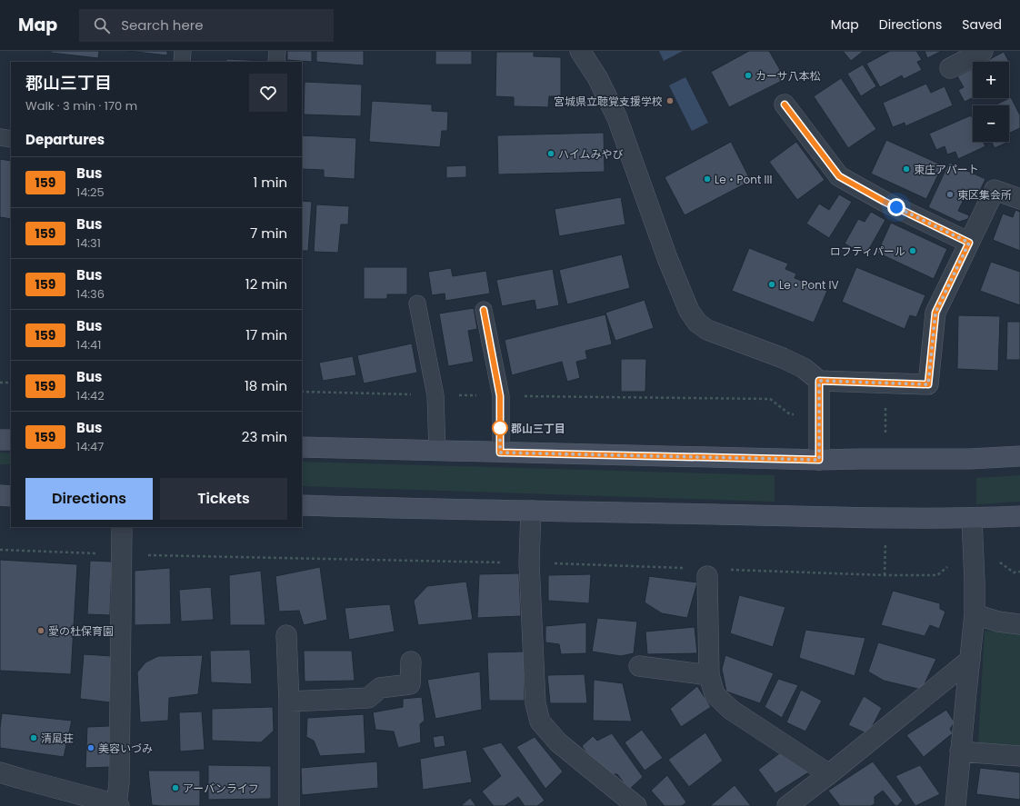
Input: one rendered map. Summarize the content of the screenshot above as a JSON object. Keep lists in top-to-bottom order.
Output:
{
  "places": [
    "カーサ八本松",
    "宮城県立聴覚支援学校",
    "ハイムみやび",
    "東庄アパート",
    "Le・Pont III",
    "東区集会所",
    "ロフティパール",
    "Le・Pont IV",
    "郡山三丁目",
    "愛の杜保育園",
    "清風荘",
    "美容いづみ",
    "アーバンライフ"
  ],
  "lines": ["bus line 159"],
  "page": {
    "header": "Map",
    "search": "Search here",
    "nav": ["Map", "Directions", "Saved"],
    "map_buttons": ["+", "−"],
    "heading": [
      ["郡山三丁目", "Walk · 3 min · 170 m"],
      "Departures"
    ],
    "list": [
      {
        "mark": "159",
        "name": "Bus",
        "note": "14:25",
        "value": "1 min"
      },
      {
        "mark": "159",
        "name": "Bus",
        "note": "14:31",
        "value": "7 min"
      },
      {
        "mark": "159",
        "name": "Bus",
        "note": "14:36",
        "value": "12 min"
      },
      {
        "mark": "159",
        "name": "Bus",
        "note": "14:41",
        "value": "17 min"
      },
      {
        "mark": "159",
        "name": "Bus",
        "note": "14:42",
        "value": "18 min"
      },
      {
        "mark": "159",
        "name": "Bus",
        "note": "14:47",
        "value": "23 min"
      }
    ],
    "buttons": ["Directions", "Tickets"]
  }
}
